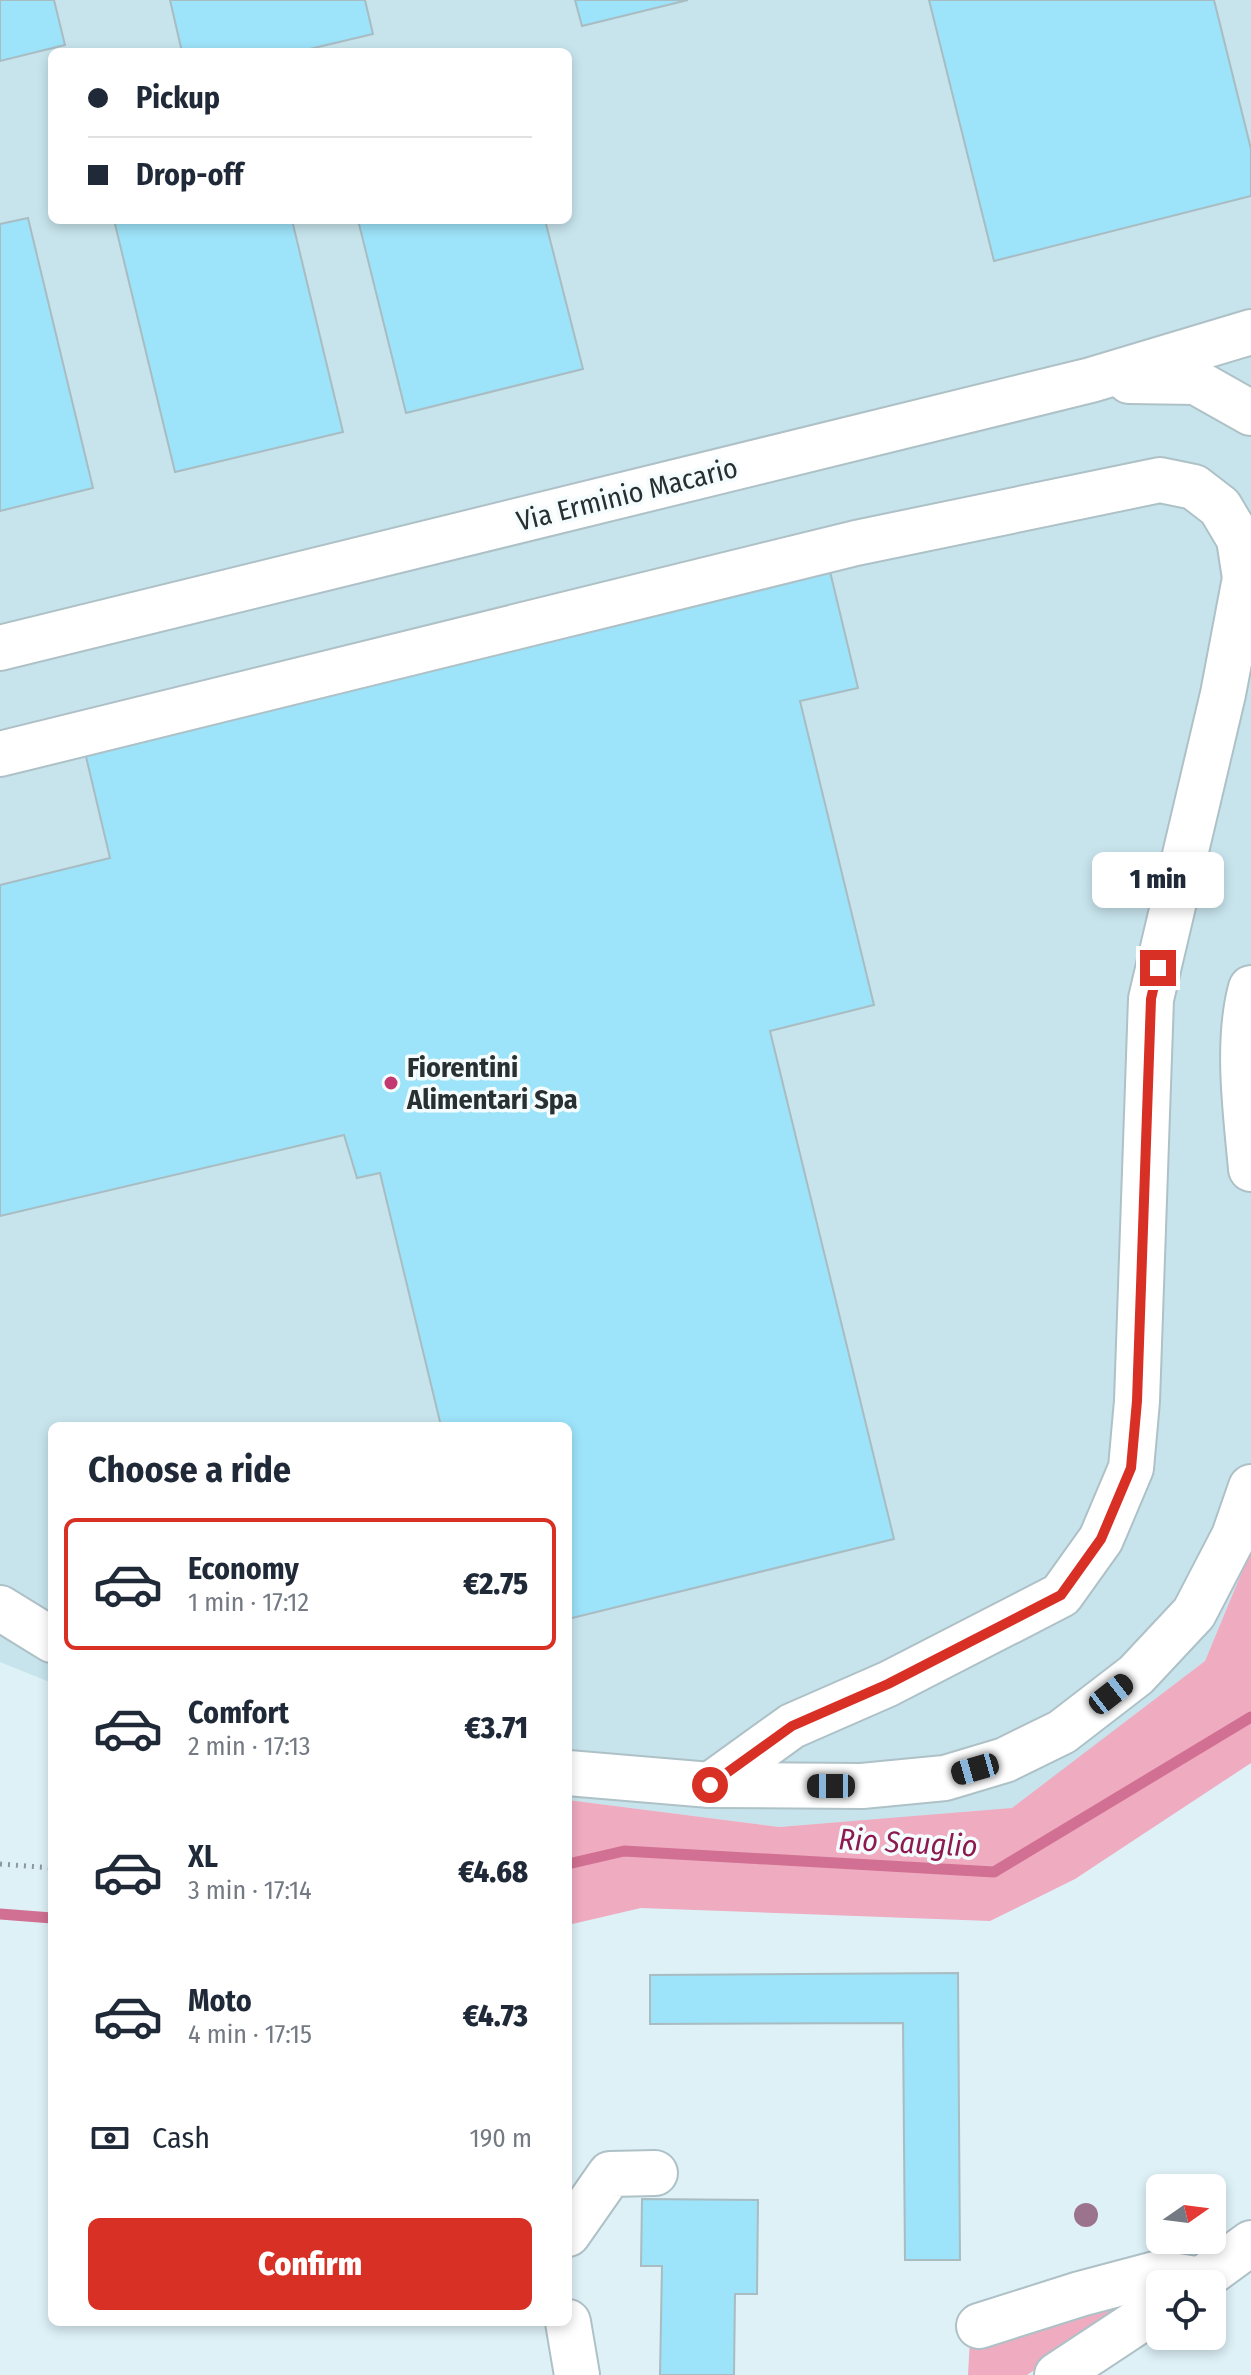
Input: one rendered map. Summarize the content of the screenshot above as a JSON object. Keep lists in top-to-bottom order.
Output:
{
  "streets": {
    "street": ["Via Erminio Macario"]
  },
  "water": ["Rio Sauglio"],
  "places": ["Fiorentini Alimentari Spa"],
  "north": "right",
  "page": {
    "banner": ["Pickup", "Drop-off"],
    "bubble": "1 min",
    "heading": "Choose a ride",
    "list": [
      {
        "name": "Economy",
        "note": "1 min · 17:12",
        "value": "€2.75"
      },
      {
        "name": "Comfort",
        "note": "2 min · 17:13",
        "value": "€3.71"
      },
      {
        "name": "XL",
        "note": "3 min · 17:14",
        "value": "€4.68"
      },
      {
        "name": "Moto",
        "note": "4 min · 17:15",
        "value": "€4.73"
      }
    ],
    "pay": ["Cash", "190 m"],
    "buttons": "Confirm"
  }
}
